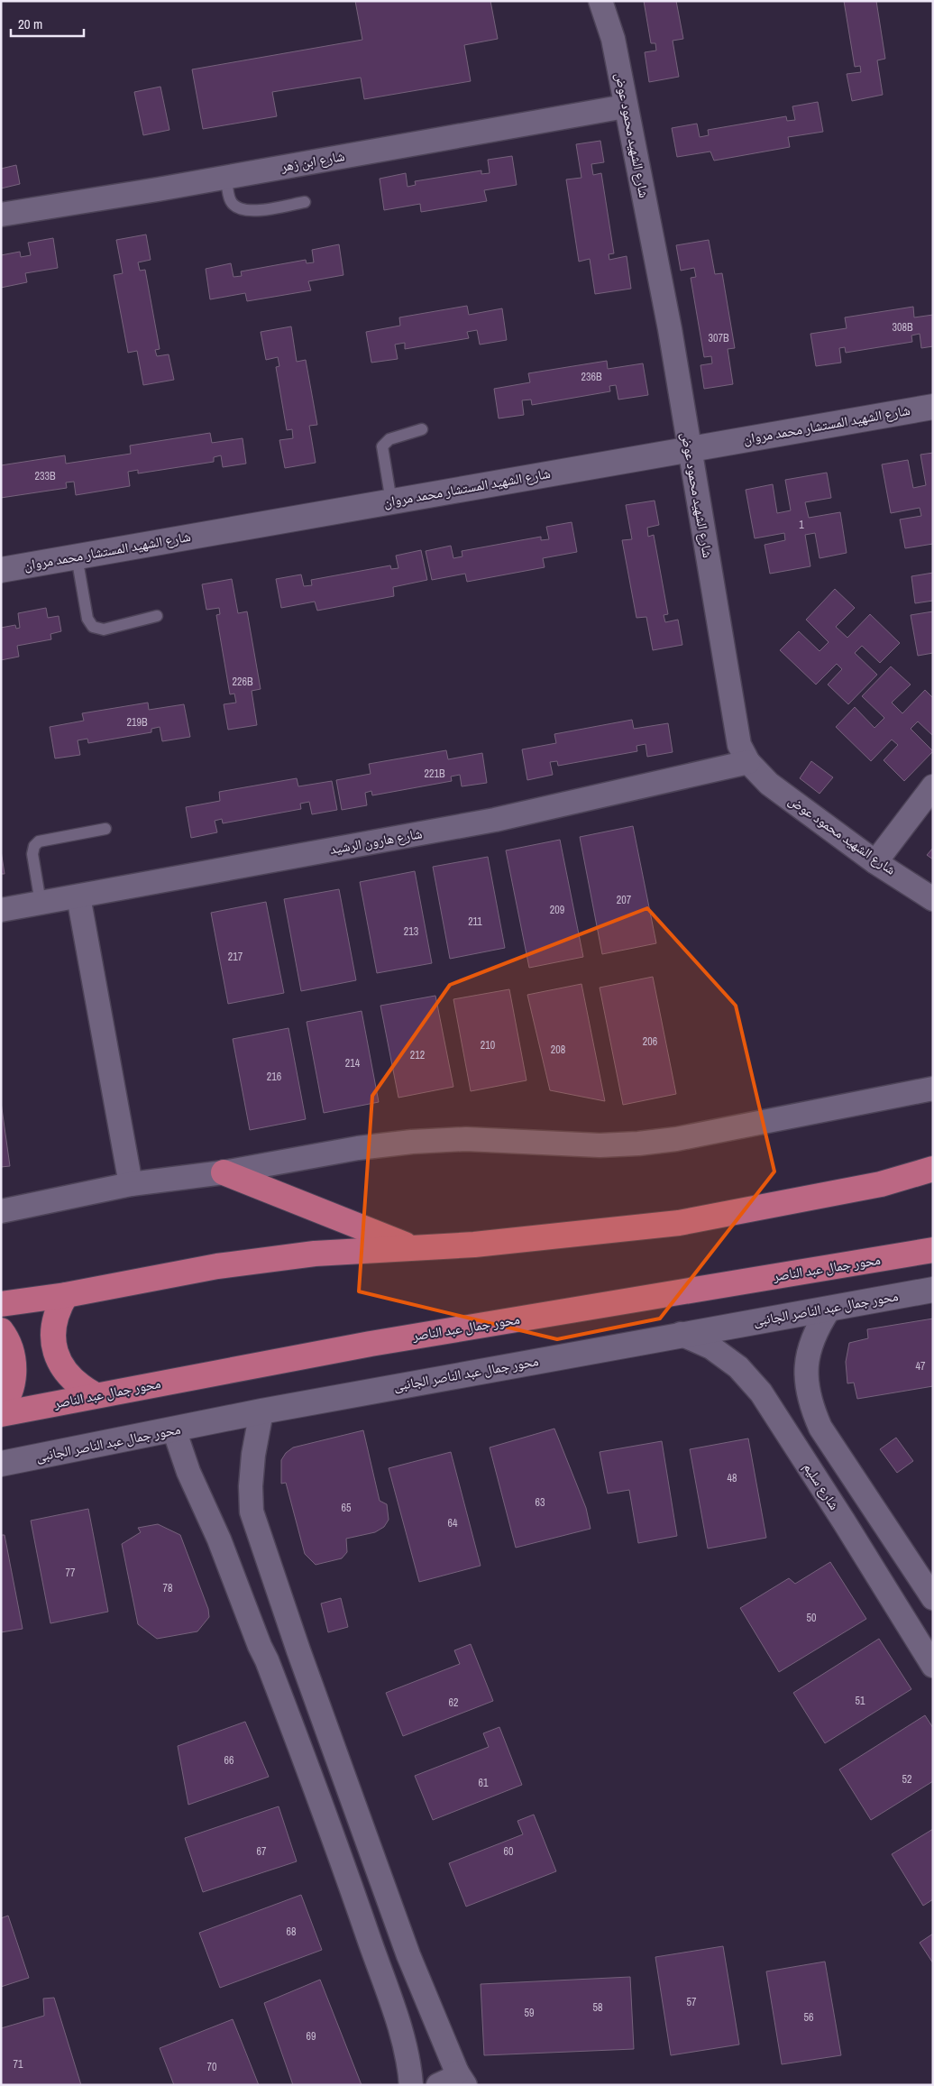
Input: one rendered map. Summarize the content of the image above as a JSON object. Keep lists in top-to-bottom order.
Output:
{
  "streets": {
    "main road": ["محور جمال عبد الناصر"],
    "street": [
      "شارع الشهيد محمود عوض",
      "شارع ابن زهر",
      "شارع الشهيد المستشار محمد مروان",
      "شارع هارون الرشيد",
      "محور جمال عبد الناصر الجانبى",
      "شارع سليم"
    ]
  },
  "crossings": [
    ["شارع الشهيد محمود عوض", "شارع ابن زهر"],
    ["شارع الشهيد محمود عوض", "شارع الشهيد المستشار محمد مروان"],
    ["شارع الشهيد محمود عوض", "شارع هارون الرشيد"],
    ["محور جمال عبد الناصر الجانبى", "شارع سليم"]
  ],
  "house_numbers": [
    "308B",
    "307B",
    "236B",
    "233B",
    "1",
    "226B",
    "219B",
    "221B",
    "207",
    "209",
    "211",
    "213",
    "217",
    "206",
    "210",
    "208",
    "212",
    "214",
    "216",
    "47",
    "48",
    "63",
    "65",
    "64",
    "77",
    "78",
    "50",
    "51",
    "62",
    "66",
    "52",
    "61",
    "67",
    "60",
    "68",
    "57",
    "58",
    "59",
    "56",
    "69",
    "71",
    "70"
  ],
  "scale_bar": "20 m"
}
